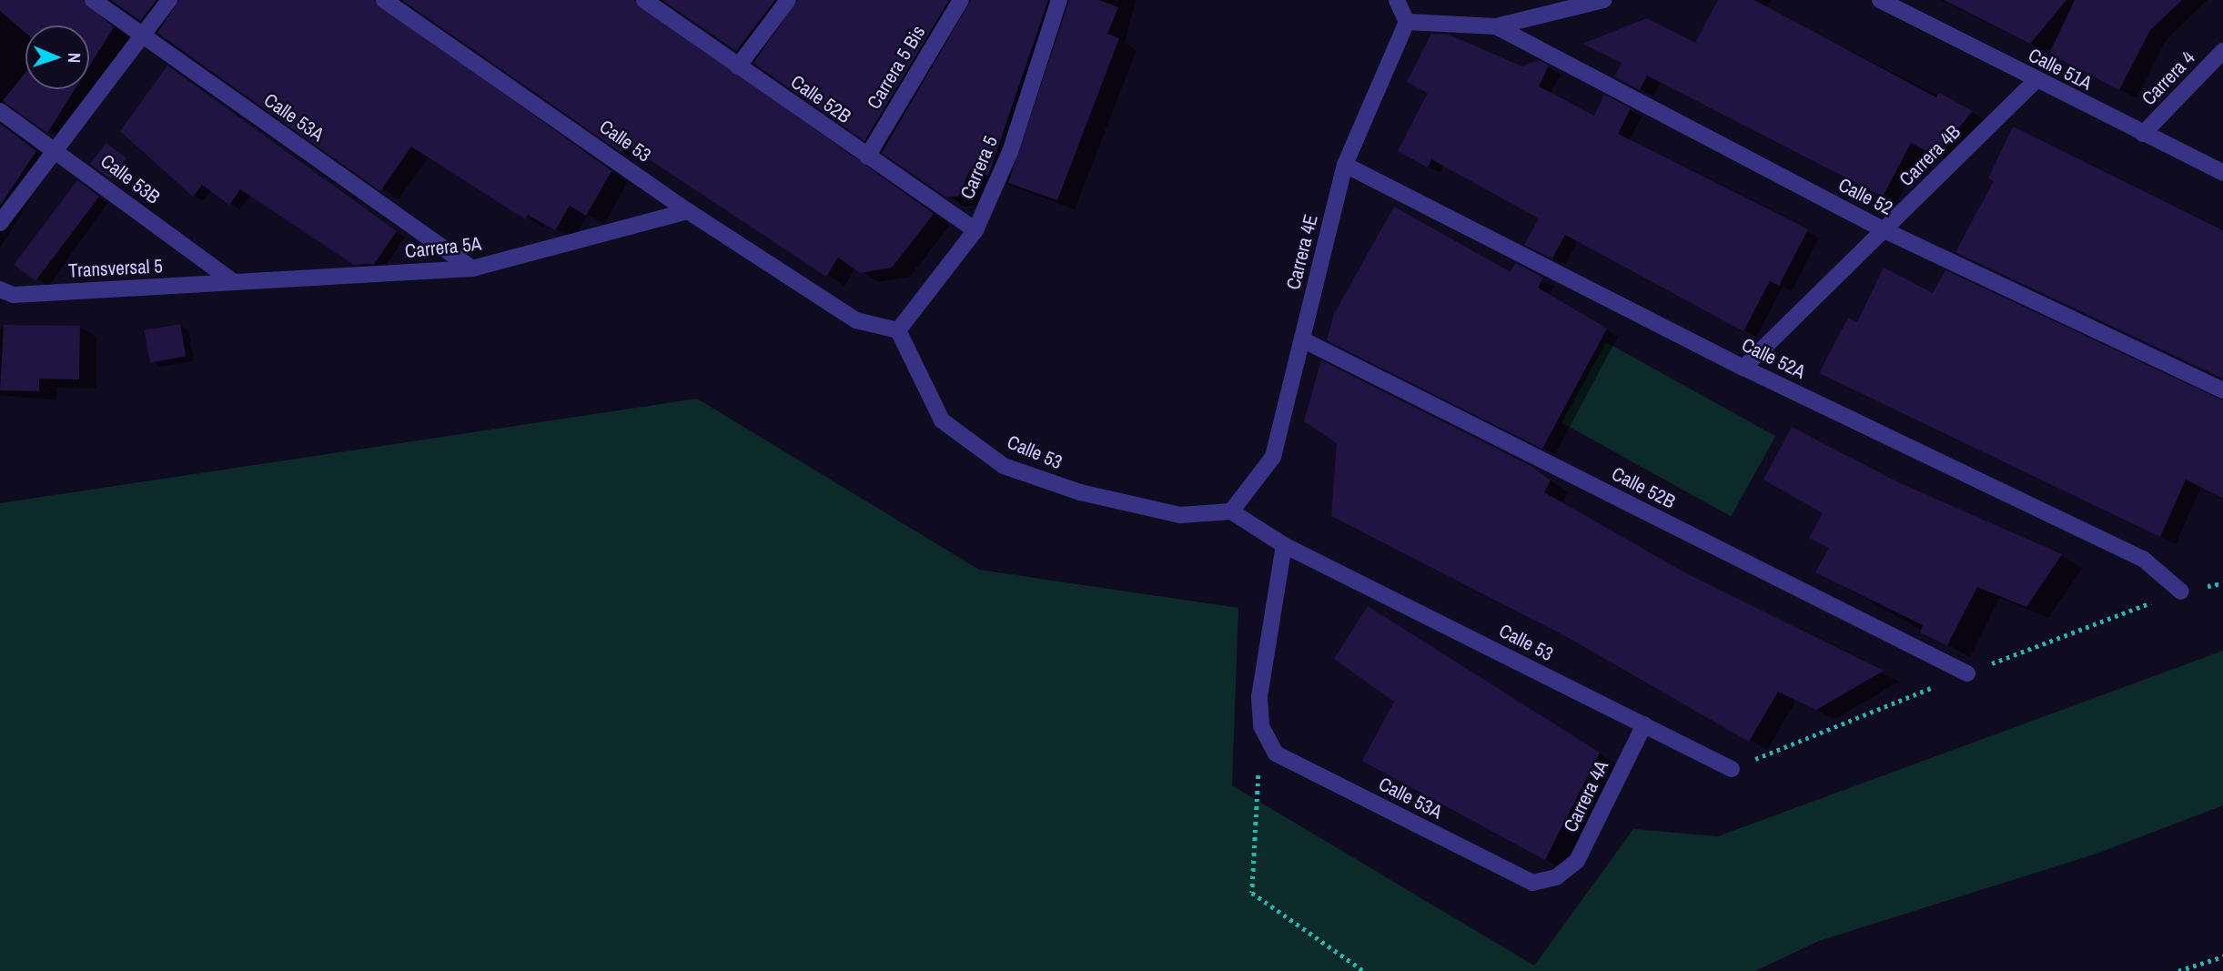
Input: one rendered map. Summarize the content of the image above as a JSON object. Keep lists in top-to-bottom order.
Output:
{
  "streets": {
    "street": [
      "Carrera 5 Bis",
      "Calle 51A",
      "Carrera 4",
      "Calle 52B",
      "Calle 53A",
      "Calle 53",
      "Carrera 4B",
      "Carrera 5",
      "Calle 53B",
      "Calle 52",
      "Carrera 5A",
      "Carrera 4E",
      "Transversal 5",
      "Calle 52A",
      "Carrera 4A"
    ]
  },
  "crossings": [
    ["Carrera 5 Bis", "Calle 52B"],
    ["Calle 51A", "Carrera 4"],
    ["Calle 51A", "Carrera 4B"],
    ["Calle 52B", "Carrera 5"],
    ["Calle 52B", "Carrera 4E"],
    ["Calle 53A", "Carrera 5A"],
    ["Calle 53A", "Carrera 4A"],
    ["Calle 53", "Carrera 5"],
    ["Calle 53", "Carrera 5A"],
    ["Calle 53", "Carrera 4E"],
    ["Calle 53", "Carrera 4A"],
    ["Carrera 4B", "Calle 52"],
    ["Carrera 4B", "Calle 52A"],
    ["Calle 53B", "Carrera 5A"],
    ["Calle 53B", "Transversal 5"],
    ["Carrera 5A", "Transversal 5"],
    ["Carrera 4E", "Calle 52A"]
  ],
  "north": "right"
}
